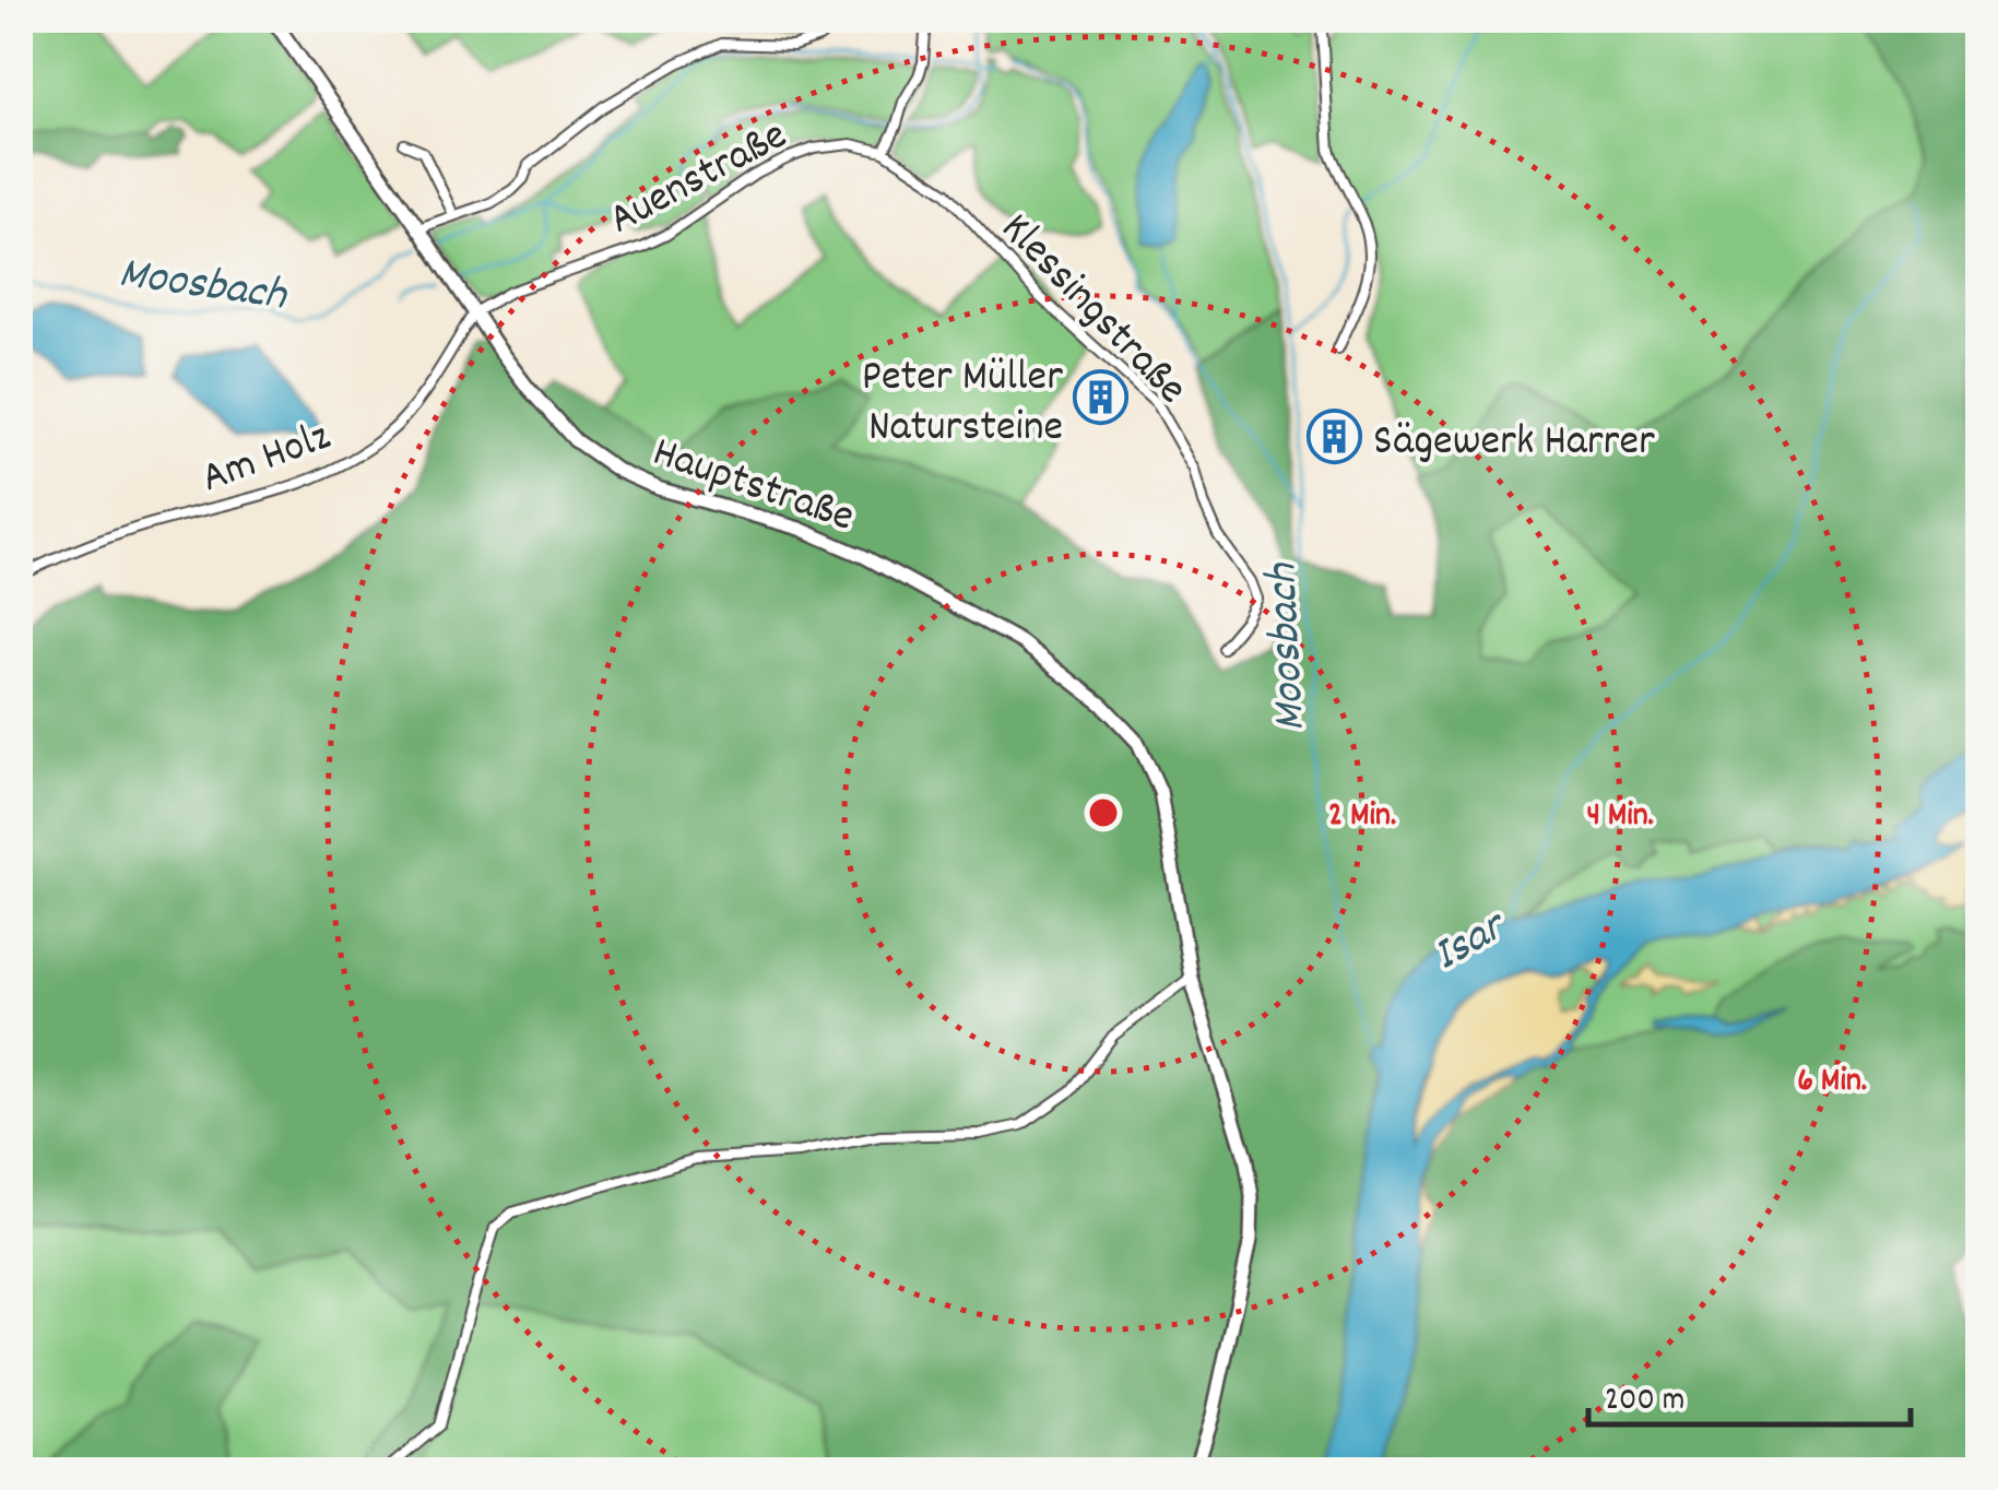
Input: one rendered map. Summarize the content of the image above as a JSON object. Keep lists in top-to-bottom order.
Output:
{
  "streets": {
    "main road": ["Hauptstraße"],
    "street": ["Auenstraße", "Klessingstraße", "Am Holz"]
  },
  "crossings": [
    ["Auenstraße", "Klessingstraße"],
    ["Auenstraße", "Am Holz"],
    ["Auenstraße", "Hauptstraße"],
    ["Am Holz", "Hauptstraße"]
  ],
  "water": ["Moosbach", "Isar"],
  "places": {
    "building": ["Peter Müller Natursteine", "Sägewerk Harrer"]
  },
  "scale_bar": "200 m",
  "rings": ["2 Min.", "4 Min.", "6 Min."]
}
